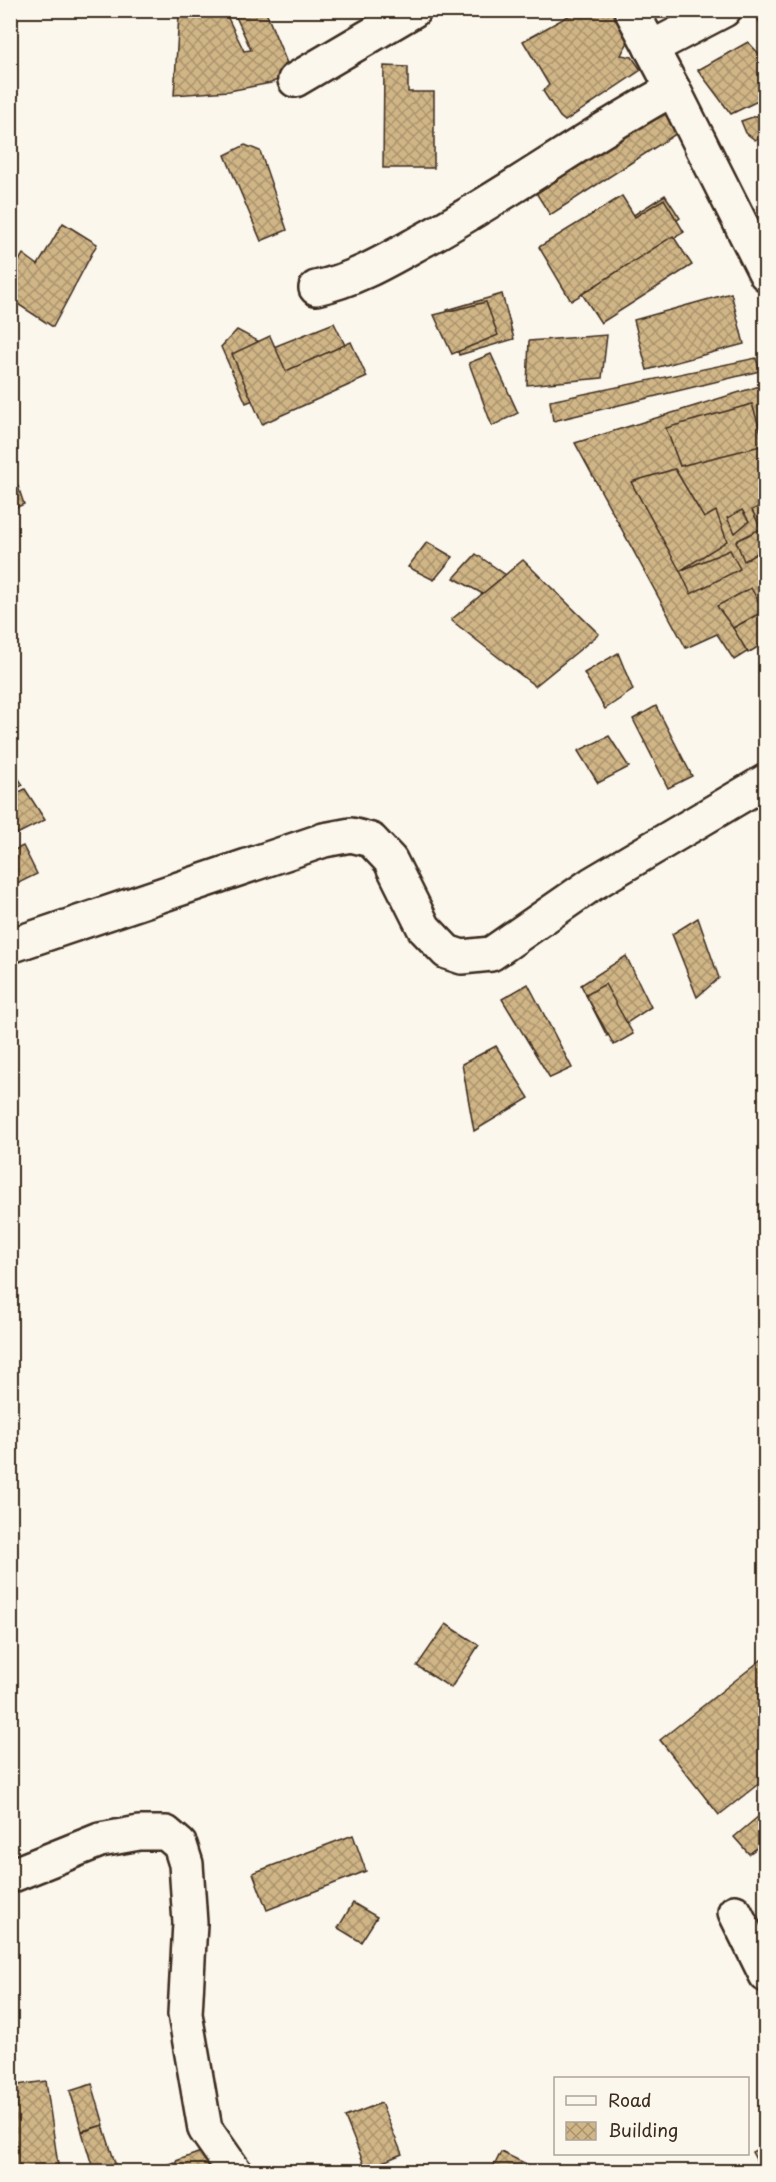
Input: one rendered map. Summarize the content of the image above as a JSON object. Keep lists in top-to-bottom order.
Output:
{
  "legend": ["Road", "Building"]
}
